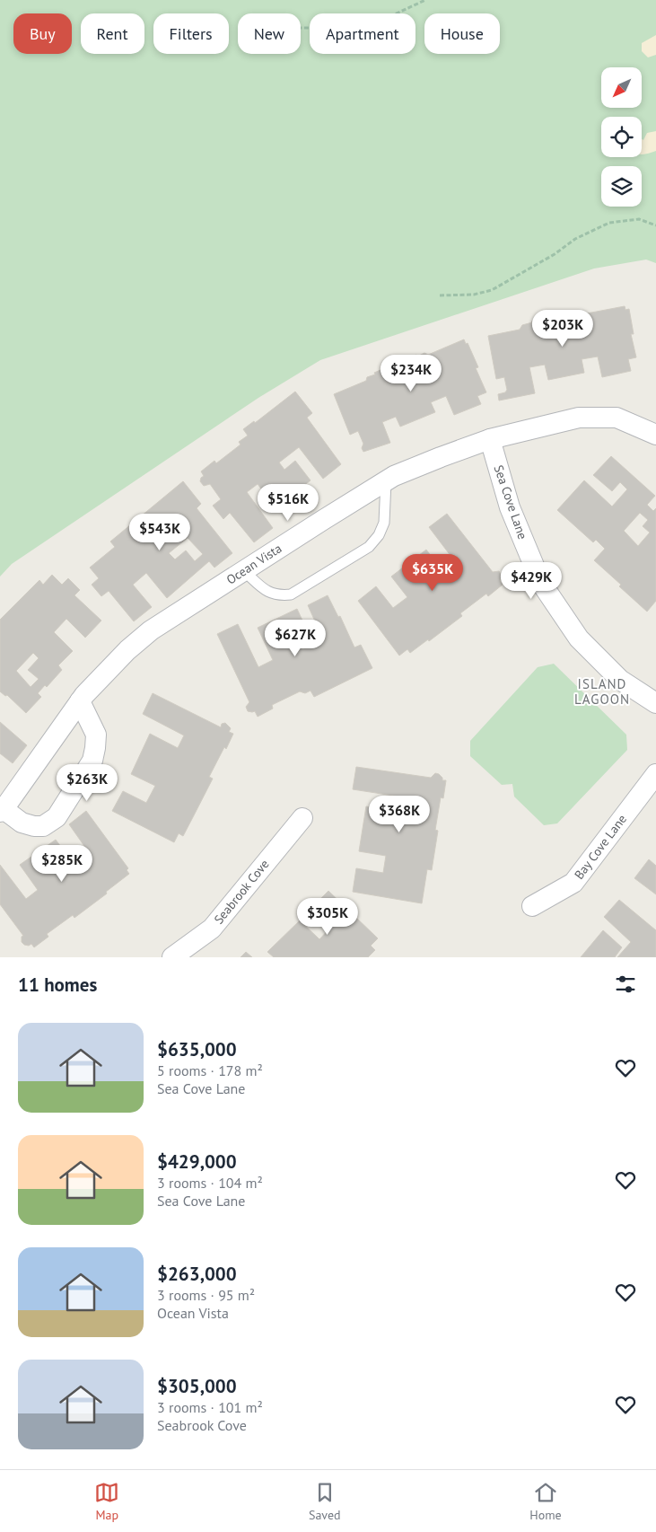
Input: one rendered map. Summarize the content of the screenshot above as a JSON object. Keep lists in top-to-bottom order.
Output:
{
  "streets": {
    "street": [
      "Sea Cove Lane",
      "Ocean Vista",
      "Bay Cove Lane",
      "Seabrook Cove"
    ]
  },
  "crossings": [
    ["Sea Cove Lane", "Ocean Vista"]
  ],
  "districts": ["ISLAND LAGOON"],
  "north": "bottom left",
  "page": {
    "chip": [
      "Buy",
      "Rent",
      "Filters",
      "New",
      "Apartment",
      "House"
    ],
    "price": [
      "$203K",
      "$234K",
      "$516K",
      "$543K",
      "$635K",
      "$429K",
      "$627K",
      "$263K",
      "$368K",
      "$285K",
      "$305K"
    ],
    "heading": "11 homes",
    "list": [
      {
        "name": "$635,000",
        "note": "5 rooms · 178 m² · Sea Cove Lane"
      },
      {
        "name": "$429,000",
        "note": "3 rooms · 104 m² · Sea Cove Lane"
      },
      {
        "name": "$263,000",
        "note": "3 rooms · 95 m² · Ocean Vista"
      },
      {
        "name": "$305,000",
        "note": "3 rooms · 101 m² · Seabrook Cove"
      }
    ],
    "tabs": ["Map", "Saved", "Home"]
  }
}
